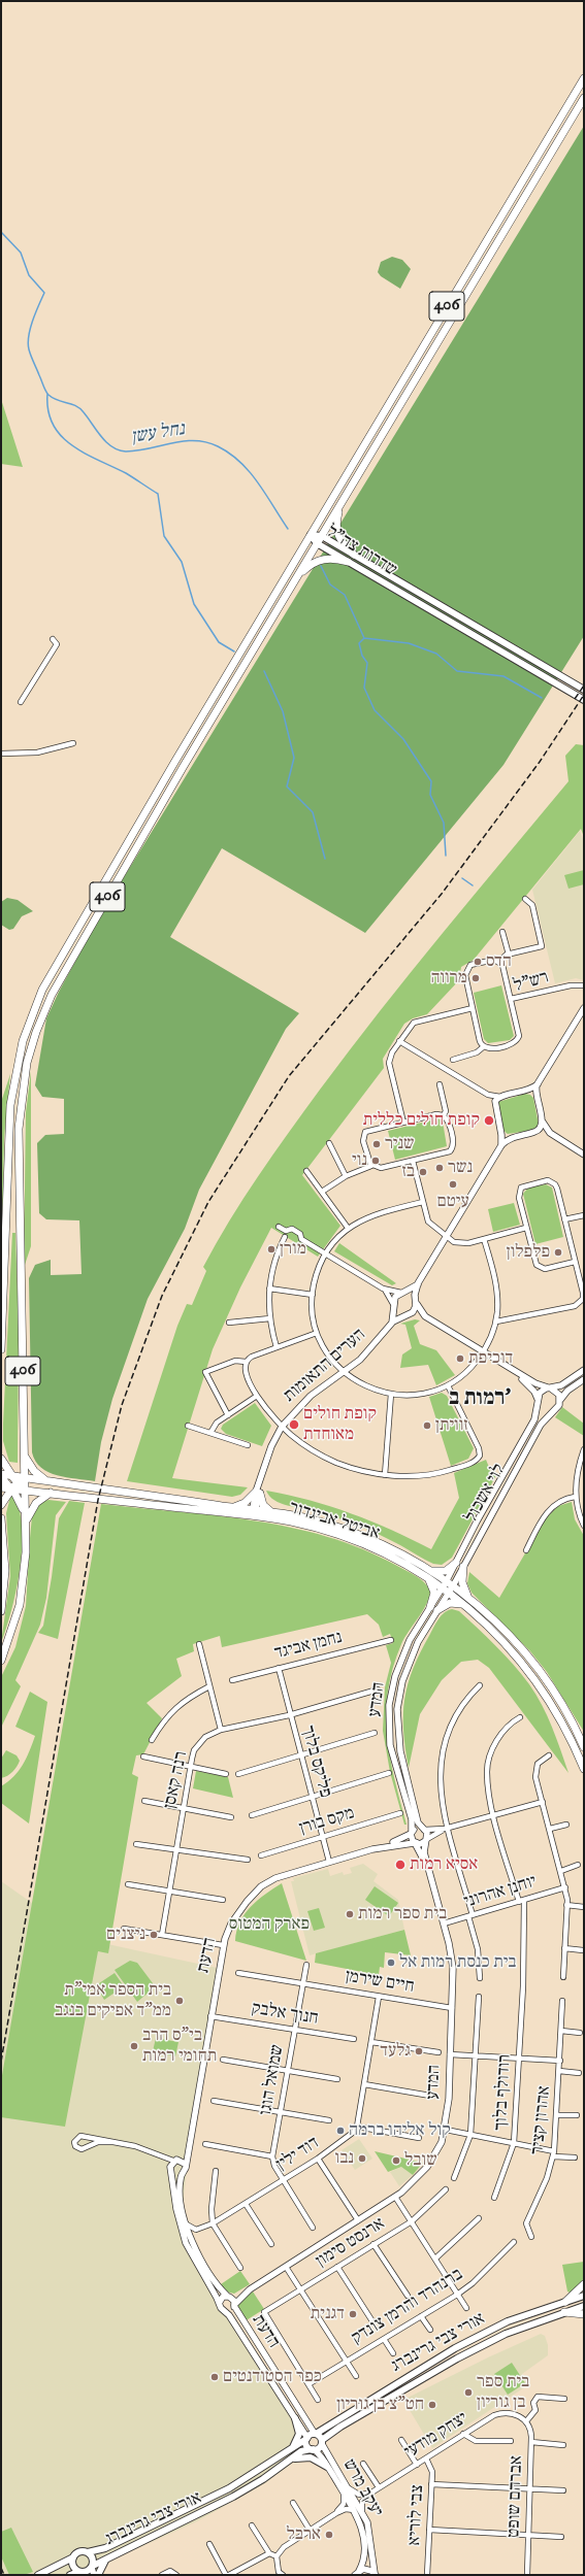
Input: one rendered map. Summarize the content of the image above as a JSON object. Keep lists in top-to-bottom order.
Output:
{
  "streets": {
    "main road": [
      "406",
      "שדרות צה\"ל",
      "אביטל אביגדור",
      "אורי צבי גרינברג"
    ],
    "street": [
      "רש\"ל",
      "הערים התאומות",
      "לוי אשכול",
      "נחמן אביגד",
      "המדע",
      "פליקס בלוך",
      "רנה קאסן",
      "מקס בורן",
      "יוחנן אהרוני",
      "הדעת",
      "חיים שירמן",
      "חנוך אלבק",
      "שמואל הוגו",
      "רודולף בלוך",
      "אהרון קציר",
      "דוד ילין",
      "ארנסט סימון",
      "ברנהרד והרמן צונדק",
      "יצחק מודעי",
      "יעקב מרש",
      "אברהם שופט",
      "צבי לוריא"
    ]
  },
  "crossings": [
    ["406", "שדרות צה\"ל"],
    ["406", "אביטל אביגדור"],
    ["הערים התאומות", "אביטל אביגדור"],
    ["לוי אשכול", "אביטל אביגדור"],
    ["לוי אשכול", "המדע"],
    ["אביטל אביגדור", "המדע"],
    ["נחמן אביגד", "פליקס בלוך"],
    ["המדע", "יוחנן אהרוני"],
    ["המדע", "הדעת"],
    ["המדע", "חיים שירמן"],
    ["פליקס בלוך", "רנה קאסן"],
    ["פליקס בלוך", "מקס בורן"],
    ["פליקס בלוך", "הדעת"],
    ["יוחנן אהרוני", "רודולף בלוך"],
    ["הדעת", "חנוך אלבק"],
    ["הדעת", "אורי צבי גרינברג"],
    ["הדעת", "יעקב מרש"],
    ["חיים שירמן", "שמואל הוגו"],
    ["חנוך אלבק", "שמואל הוגו"],
    ["ארנסט סימון", "ברנהרד והרמן צונדק"],
    ["אורי צבי גרינברג", "יעקב מרש"],
    ["יצחק מודעי", "יעקב מרש"],
    ["יצחק מודעי", "אברהם שופט"],
    ["יצחק מודעי", "צבי לוריא"]
  ],
  "districts": ["רמות ב'"],
  "water": ["נחל עשן"],
  "parks": ["פארק המטוס"],
  "places": [
    "הדס",
    "מרווה",
    "קופת חולים כללית",
    "שניר",
    "נוי",
    "נשר",
    "בז",
    "עיטם",
    "מורן",
    "פלפלון",
    "דוכיפת",
    "קופת חולים מאוחדת",
    "זוויתן",
    "אסיא רמות",
    "בית ספר רמות",
    "ניצנים",
    "בית כנסת רמות אל",
    "בית הספר אמי\"ת ממ\"ד אפיקים בנגב",
    "בי\"ס הרב תחומי רמות",
    "גלעד",
    "קול אליהו ברמה",
    "נבו",
    "שובל",
    "דגנית",
    "כפר הסטודנטים",
    "בית ספר בן גוריון",
    "חט\"צ בן גוריון",
    "ארבל"
  ]
}
